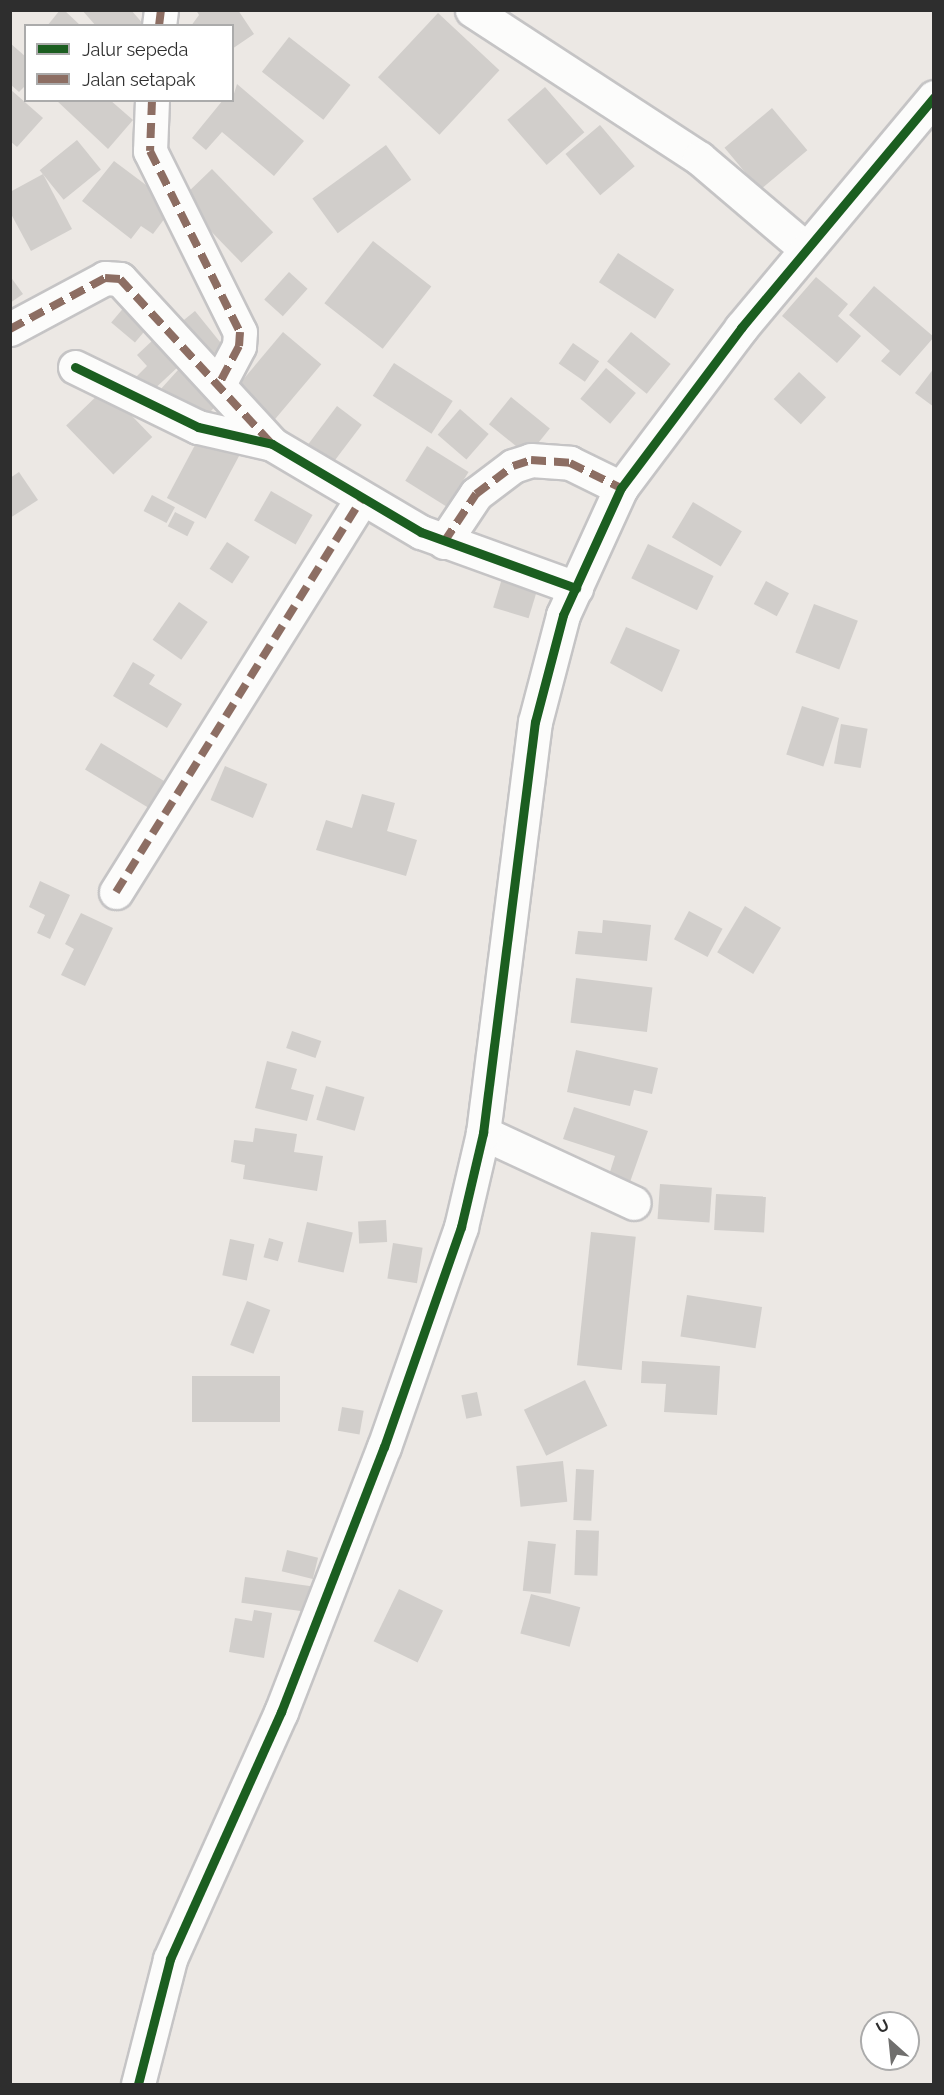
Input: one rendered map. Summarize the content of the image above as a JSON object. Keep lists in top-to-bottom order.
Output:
{
  "legend": ["Jalur sepeda", "Jalan setapak"],
  "north": "top left"
}
